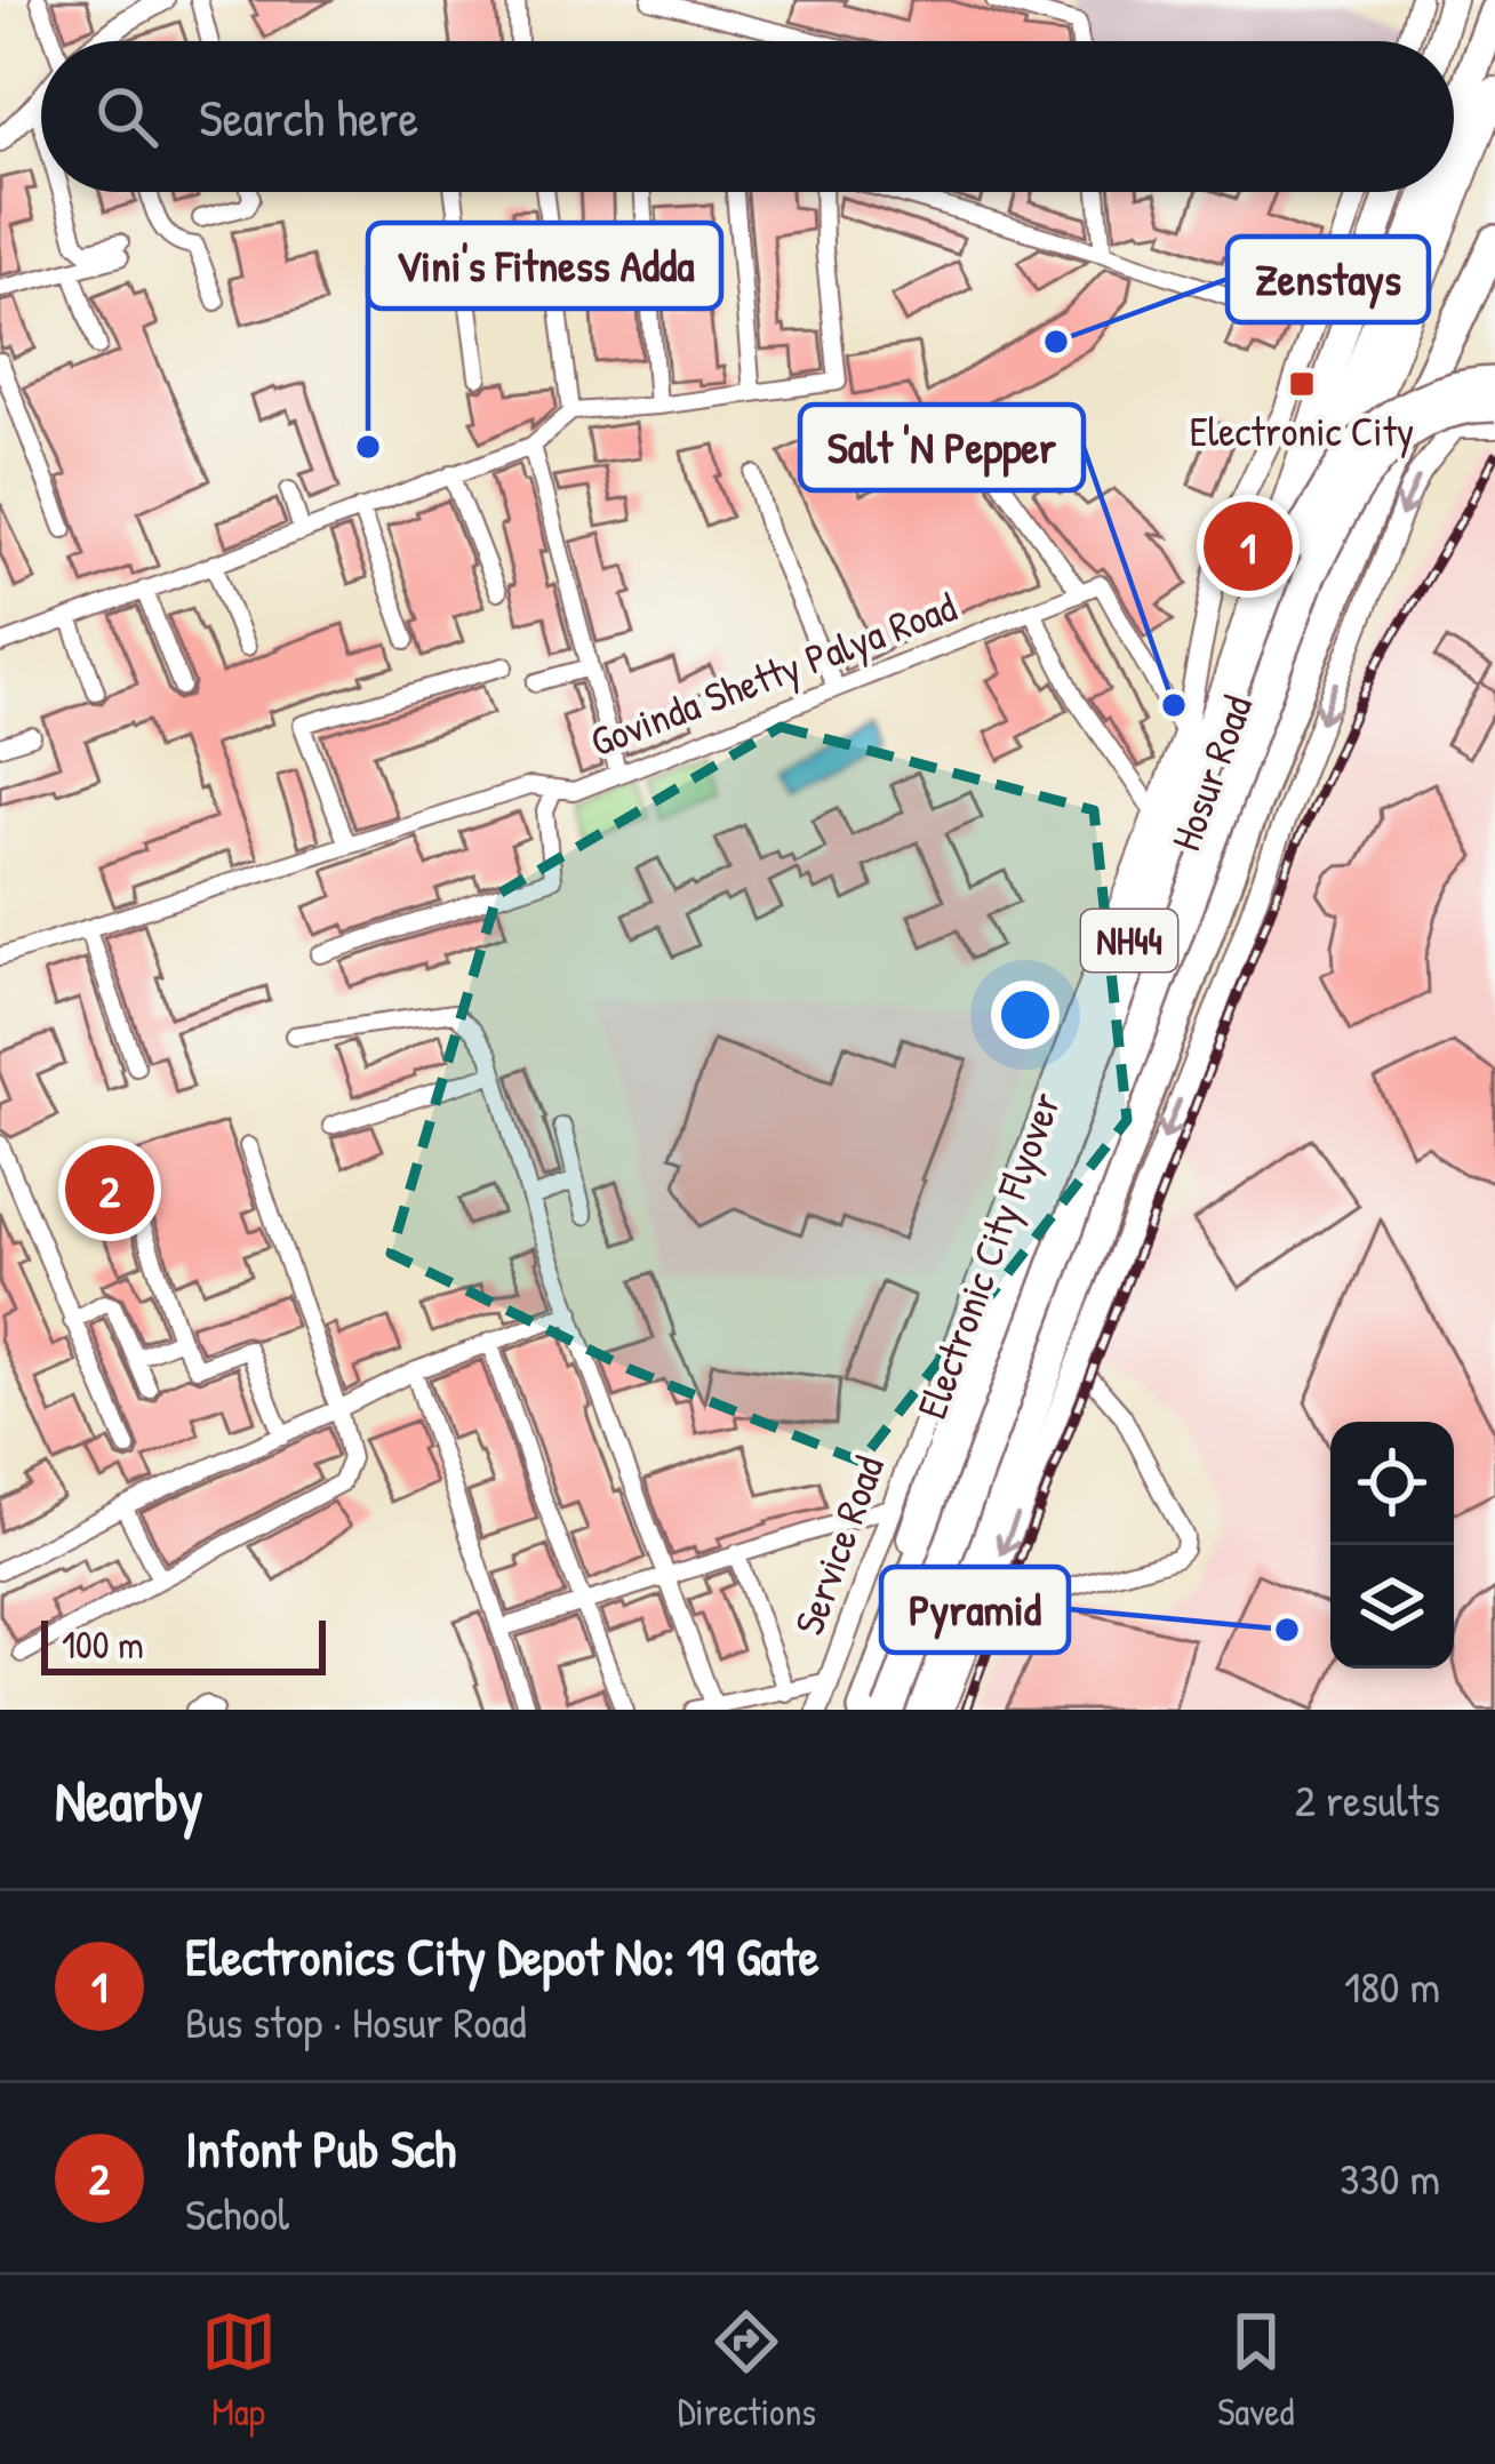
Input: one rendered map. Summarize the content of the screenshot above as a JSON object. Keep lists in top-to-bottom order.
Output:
{
  "streets": {
    "highway": ["Hosur Road", "NH44", "Electronic City Flyover"],
    "street": ["Govinda Shetty Palya Road", "Service Road"]
  },
  "places": {
    "other": [
      "Zenstays",
      "Vini's Fitness Adda",
      "Salt 'N Pepper",
      "Pyramid"
    ],
    "transit": ["Electronic City"]
  },
  "scale_bar": "100 m",
  "page": {
    "search": "Search here",
    "pins": ["1", "2"],
    "scale": "100 m",
    "heading": ["Nearby", "2 results"],
    "list": [
      {
        "mark": "1",
        "name": "Electronics City Depot No: 19 Gate",
        "note": "Bus stop · Hosur Road",
        "value": "180 m"
      },
      {
        "mark": "2",
        "name": "Infont Pub Sch",
        "note": "School",
        "value": "330 m"
      }
    ],
    "nav": ["Map", "Directions", "Saved"]
  }
}
